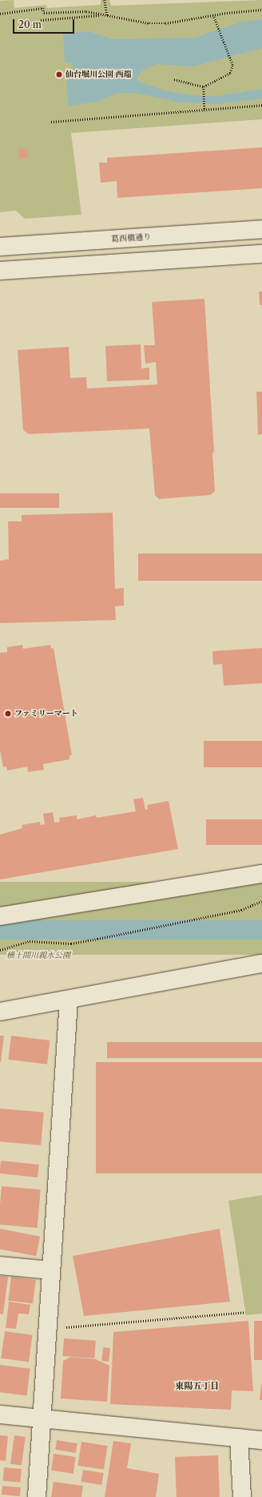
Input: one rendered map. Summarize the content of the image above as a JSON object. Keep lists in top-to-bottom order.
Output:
{
  "streets": {
    "street": ["葛西橋通り"]
  },
  "districts": ["東陽五丁目"],
  "parks": ["横十間川親水公園"],
  "places": ["仙台堀川公園 西端", "ファミリーマート"],
  "scale_bar": "20 m"
}
